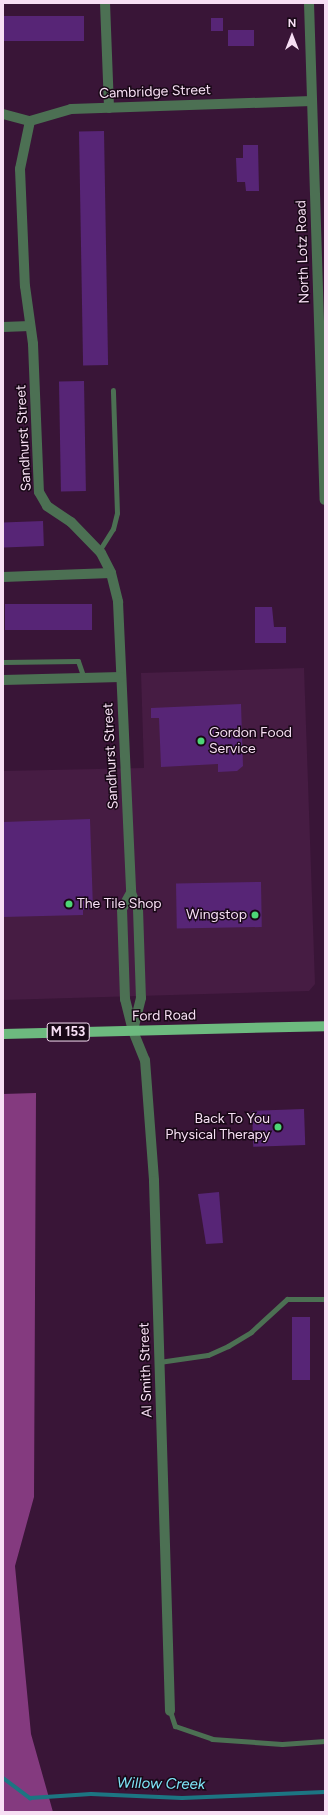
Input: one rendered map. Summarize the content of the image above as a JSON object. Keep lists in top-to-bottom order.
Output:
{
  "streets": {
    "main road": ["Ford Road", "M 153"],
    "street": [
      "Cambridge Street",
      "North Lotz Road",
      "Sandhurst Street",
      "Al Smith Street"
    ]
  },
  "crossings": [
    ["Cambridge Street", "North Lotz Road"],
    ["Cambridge Street", "Sandhurst Street"],
    ["Sandhurst Street", "Ford Road"],
    ["Sandhurst Street", "Al Smith Street"],
    ["Ford Road", "Al Smith Street"]
  ],
  "water": ["Willow Creek"],
  "places": [
    "Gordon Food Service",
    "The Tile Shop",
    "Wingstop",
    "Back To You Physical Therapy"
  ],
  "north": "top"
}
